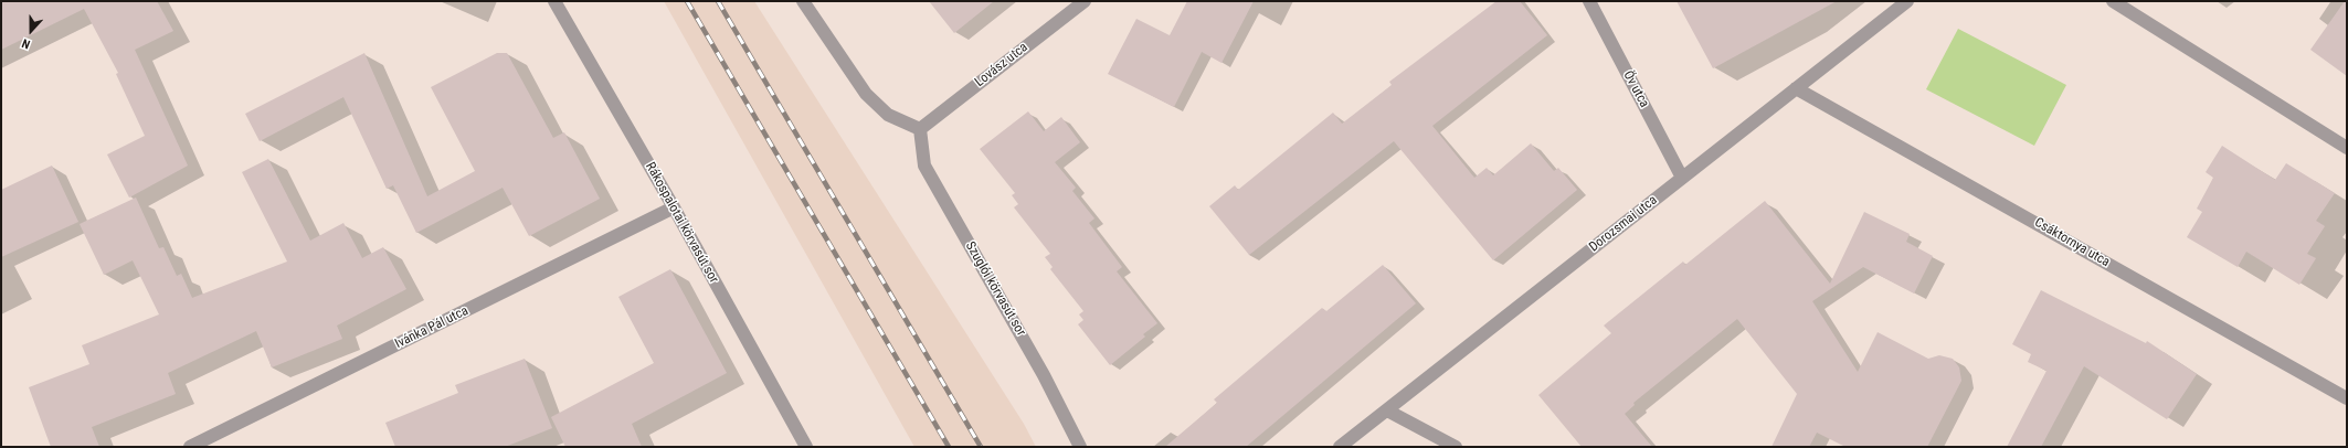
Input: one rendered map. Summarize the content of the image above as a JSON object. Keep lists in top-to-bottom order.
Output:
{
  "streets": {
    "street": [
      "Lovász utca",
      "Öv utca",
      "Rákospalotai körvasút sor",
      "Dorozsmai utca",
      "Csáktornya utca",
      "Szuglói körvasút sor",
      "Ivánka Pál utca"
    ]
  },
  "crossings": [
    ["Lovász utca", "Szuglói körvasút sor"],
    ["Öv utca", "Dorozsmai utca"],
    ["Rákospalotai körvasút sor", "Ivánka Pál utca"],
    ["Dorozsmai utca", "Csáktornya utca"]
  ],
  "north": "bottom"
}
